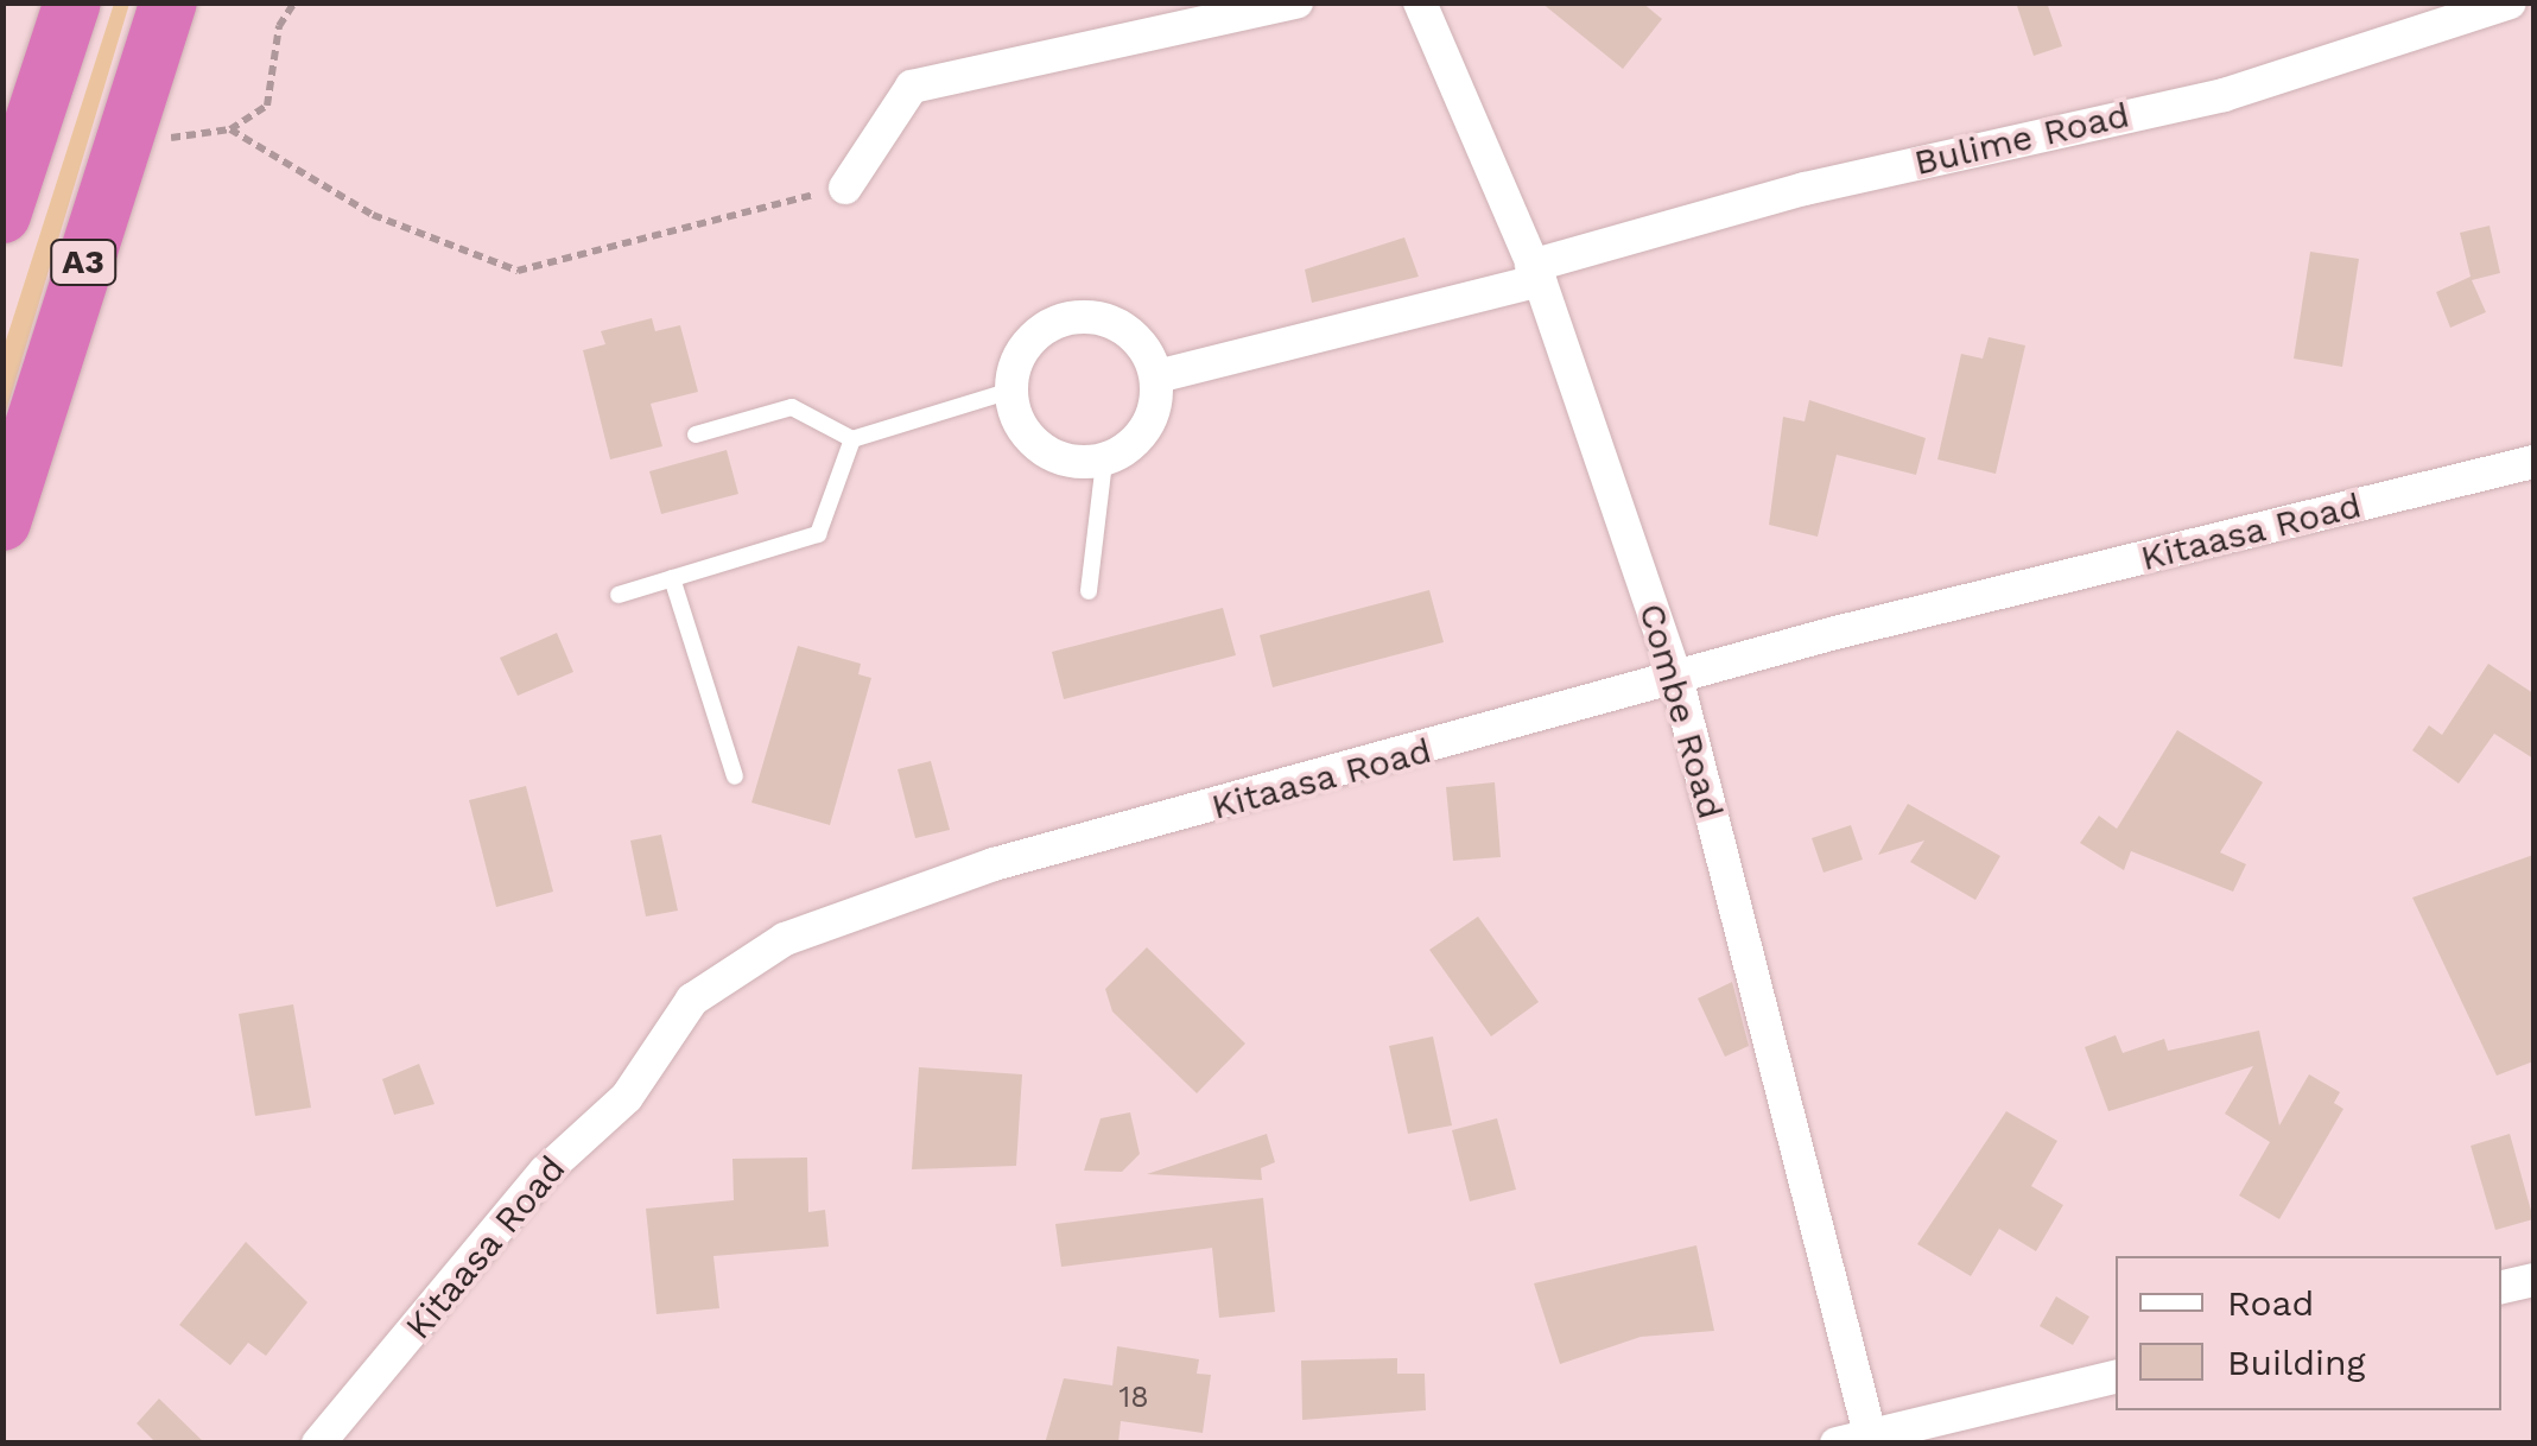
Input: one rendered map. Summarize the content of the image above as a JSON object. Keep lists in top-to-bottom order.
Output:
{
  "streets": {
    "highway": ["A3"],
    "street": ["Bulime Road", "Kitaasa Road", "Combe Road"]
  },
  "crossings": [
    ["Bulime Road", "Combe Road"],
    ["Kitaasa Road", "Combe Road"]
  ],
  "house_numbers": ["18"],
  "legend": ["Road", "Building"]
}
